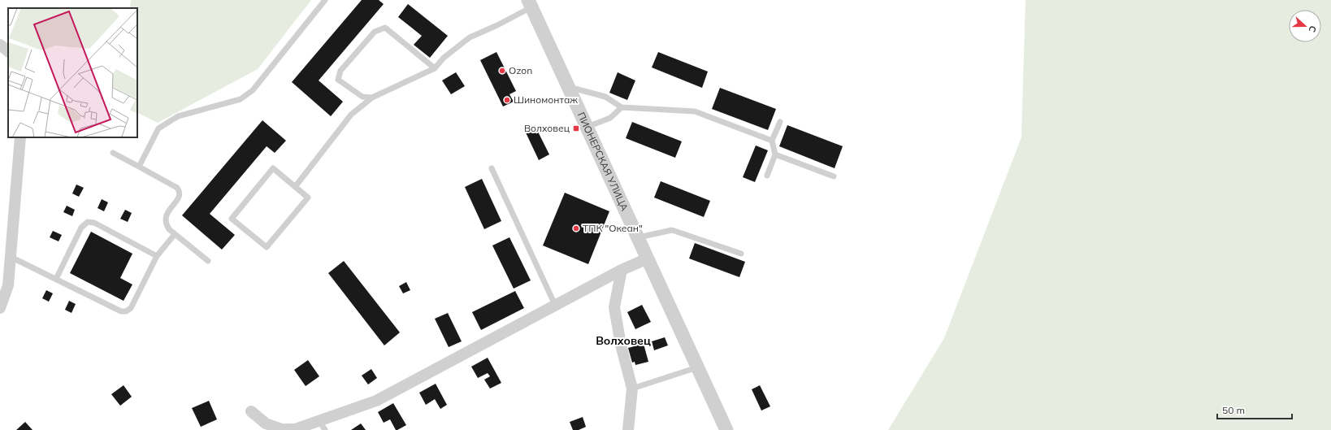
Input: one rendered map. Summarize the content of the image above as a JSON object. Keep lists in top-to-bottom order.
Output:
{
  "streets": {
    "street": ["ПИОНЕРСКАЯ УЛИЦА"]
  },
  "districts": ["Волховец"],
  "places": {
    "other": ["Ozon", "Шиномонтаж", "ТПК \"Океан\""],
    "transit": ["Волховец"]
  },
  "scale_bar": "50 m",
  "north": "right"
}
